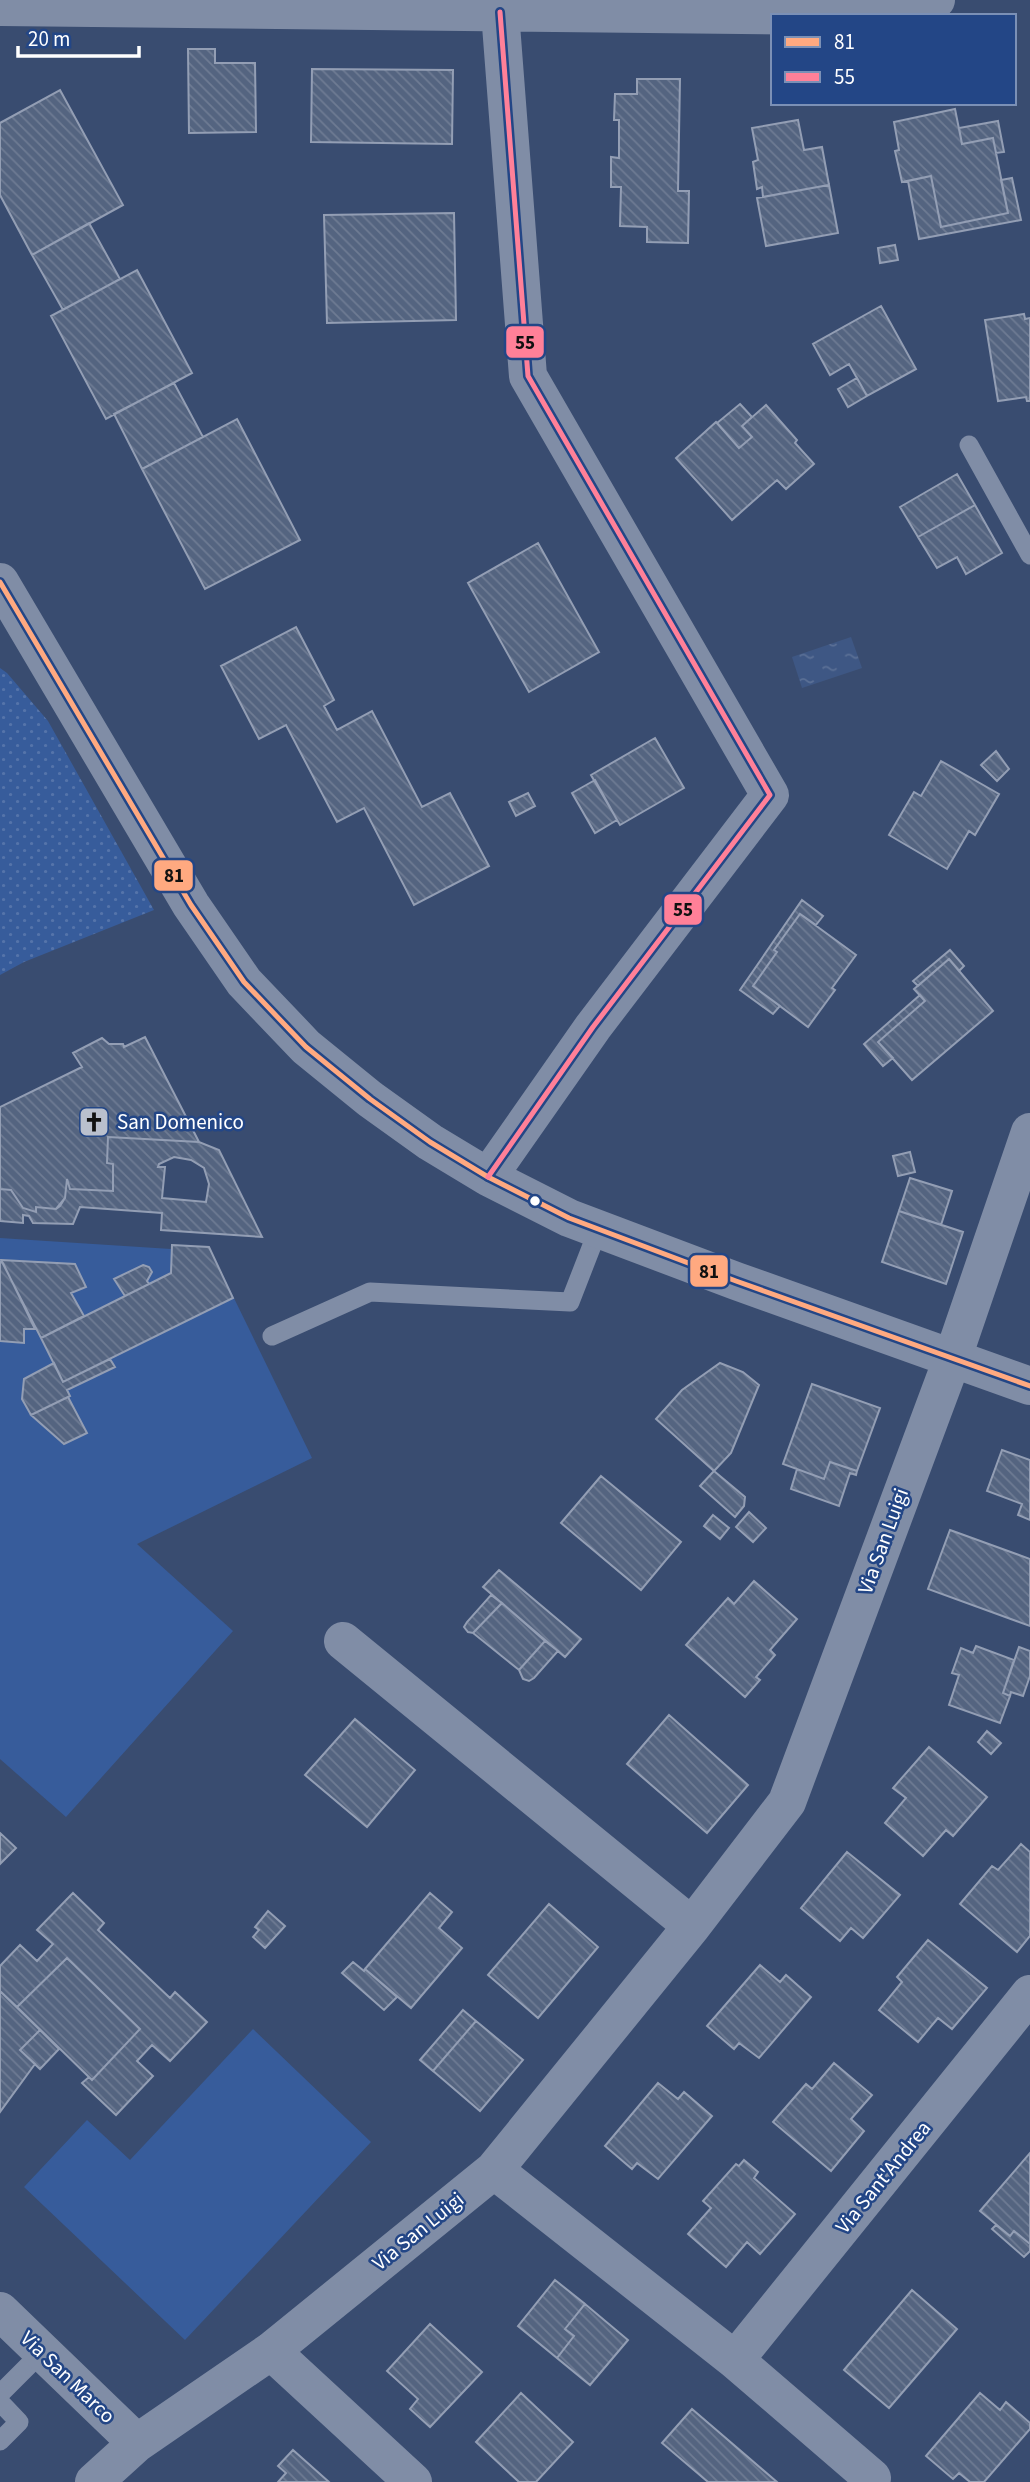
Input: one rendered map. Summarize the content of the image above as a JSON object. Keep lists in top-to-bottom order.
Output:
{
  "streets": {
    "street": ["Via San Luigi", "Via Sant'Andrea", "Via San Marco"]
  },
  "crossings": [
    ["Via San Luigi", "Via San Marco"]
  ],
  "places": {
    "church": ["San Domenico"]
  },
  "lines": ["transit line 55", "transit line 81"],
  "legend": ["81", "55"],
  "scale_bar": "20 m"
}
